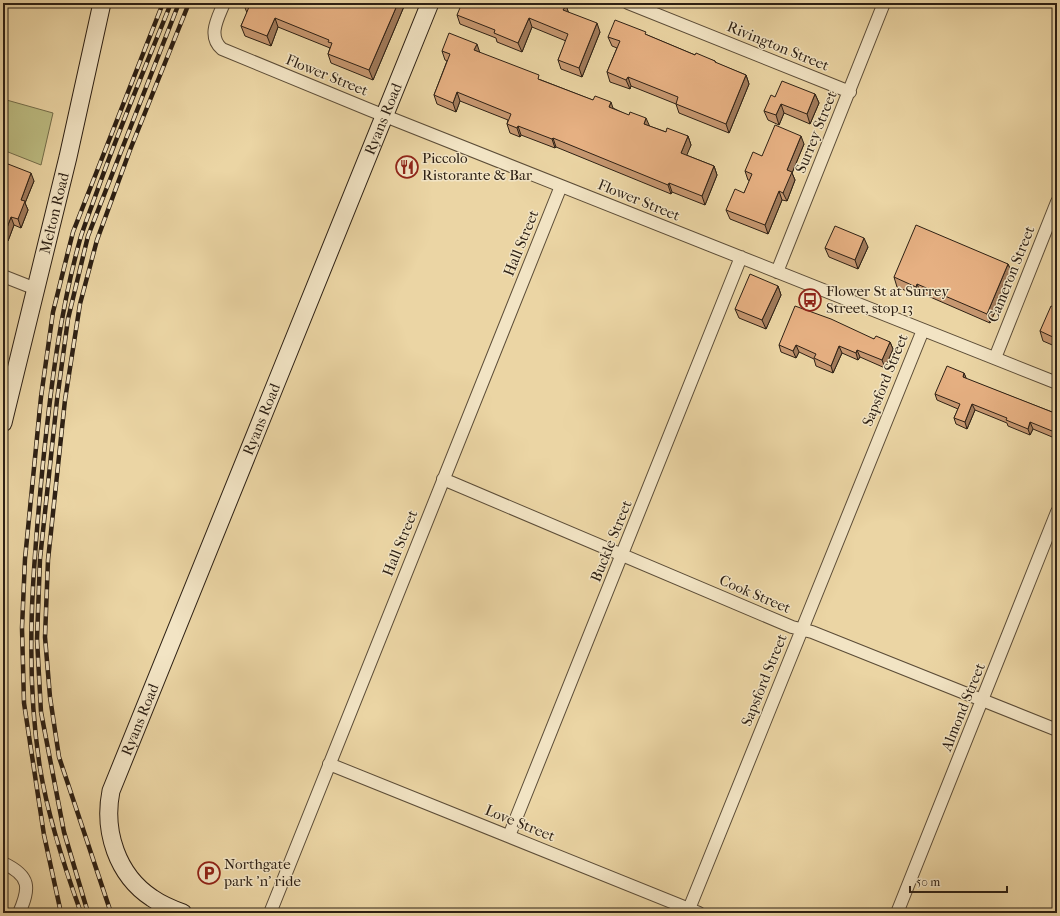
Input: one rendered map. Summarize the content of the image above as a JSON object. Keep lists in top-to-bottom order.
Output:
{
  "streets": {
    "street": [
      "Rivington Street",
      "Flower Street",
      "Ryans Road",
      "Surrey Street",
      "Melton Road",
      "Hall Street",
      "Cameron Street",
      "Sapsford Street",
      "Buckle Street",
      "Cook Street",
      "Almond Street",
      "Love Street"
    ]
  },
  "crossings": [
    ["Rivington Street", "Surrey Street"],
    ["Flower Street", "Ryans Road"],
    ["Flower Street", "Surrey Street"],
    ["Flower Street", "Hall Street"],
    ["Flower Street", "Cameron Street"],
    ["Flower Street", "Sapsford Street"],
    ["Flower Street", "Buckle Street"],
    ["Hall Street", "Cook Street"],
    ["Hall Street", "Love Street"],
    ["Sapsford Street", "Cook Street"],
    ["Sapsford Street", "Love Street"],
    ["Buckle Street", "Cook Street"],
    ["Buckle Street", "Love Street"],
    ["Cook Street", "Almond Street"]
  ],
  "places": {
    "restaurant": ["Piccolo Ristorante & Bar"],
    "bus stop": ["Flower St at Surrey Street, stop 13"],
    "parking": ["Northgate park 'n' ride"]
  },
  "scale_bar": "50 m"
}
